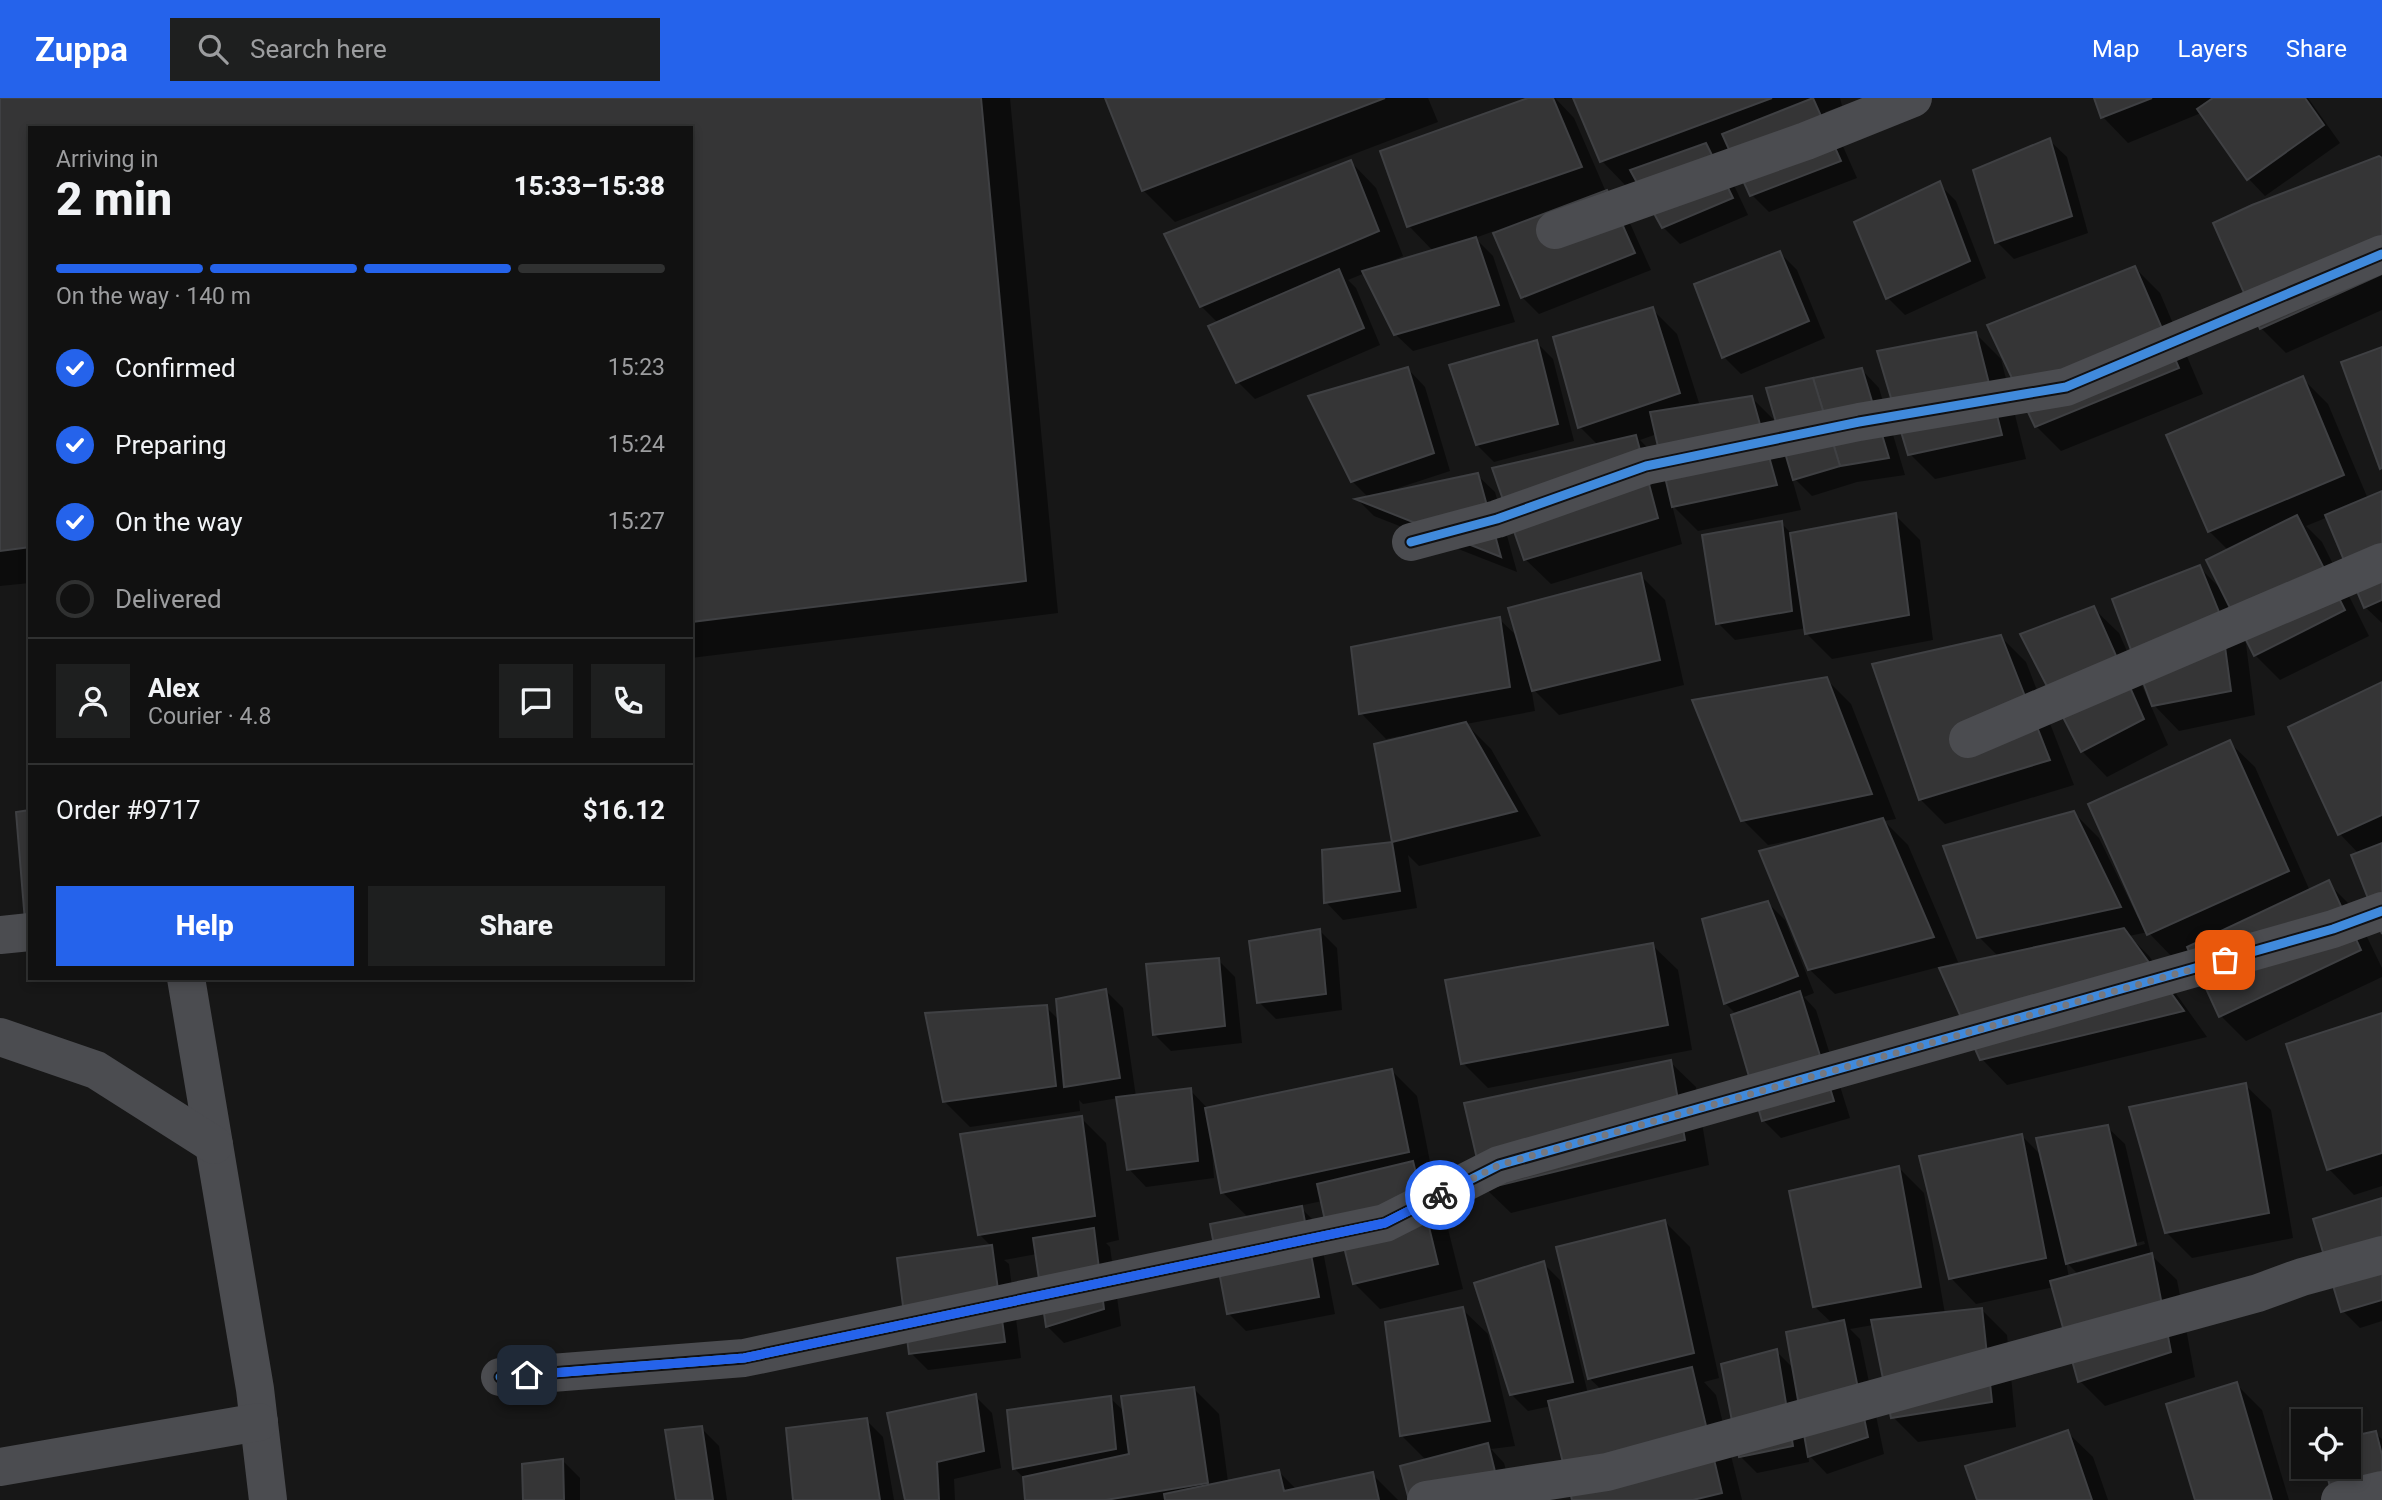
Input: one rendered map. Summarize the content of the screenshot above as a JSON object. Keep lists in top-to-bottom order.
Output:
{
  "page": {
    "header": "Zuppa",
    "search": "Search here",
    "nav": ["Map", "Layers", "Share"],
    "heading": ["2 min", "Arriving in", "15:33–15:38"],
    "panel": [
      "Alex",
      "Courier · 4.8",
      "Order #9717",
      "$16.12"
    ],
    "bar": "On the way · 140 m",
    "list": [
      ["Confirmed", "15:23"],
      ["Preparing", "15:24"],
      ["On the way", "15:27"],
      "Delivered"
    ],
    "buttons": ["Help", "Share"]
  }
}
